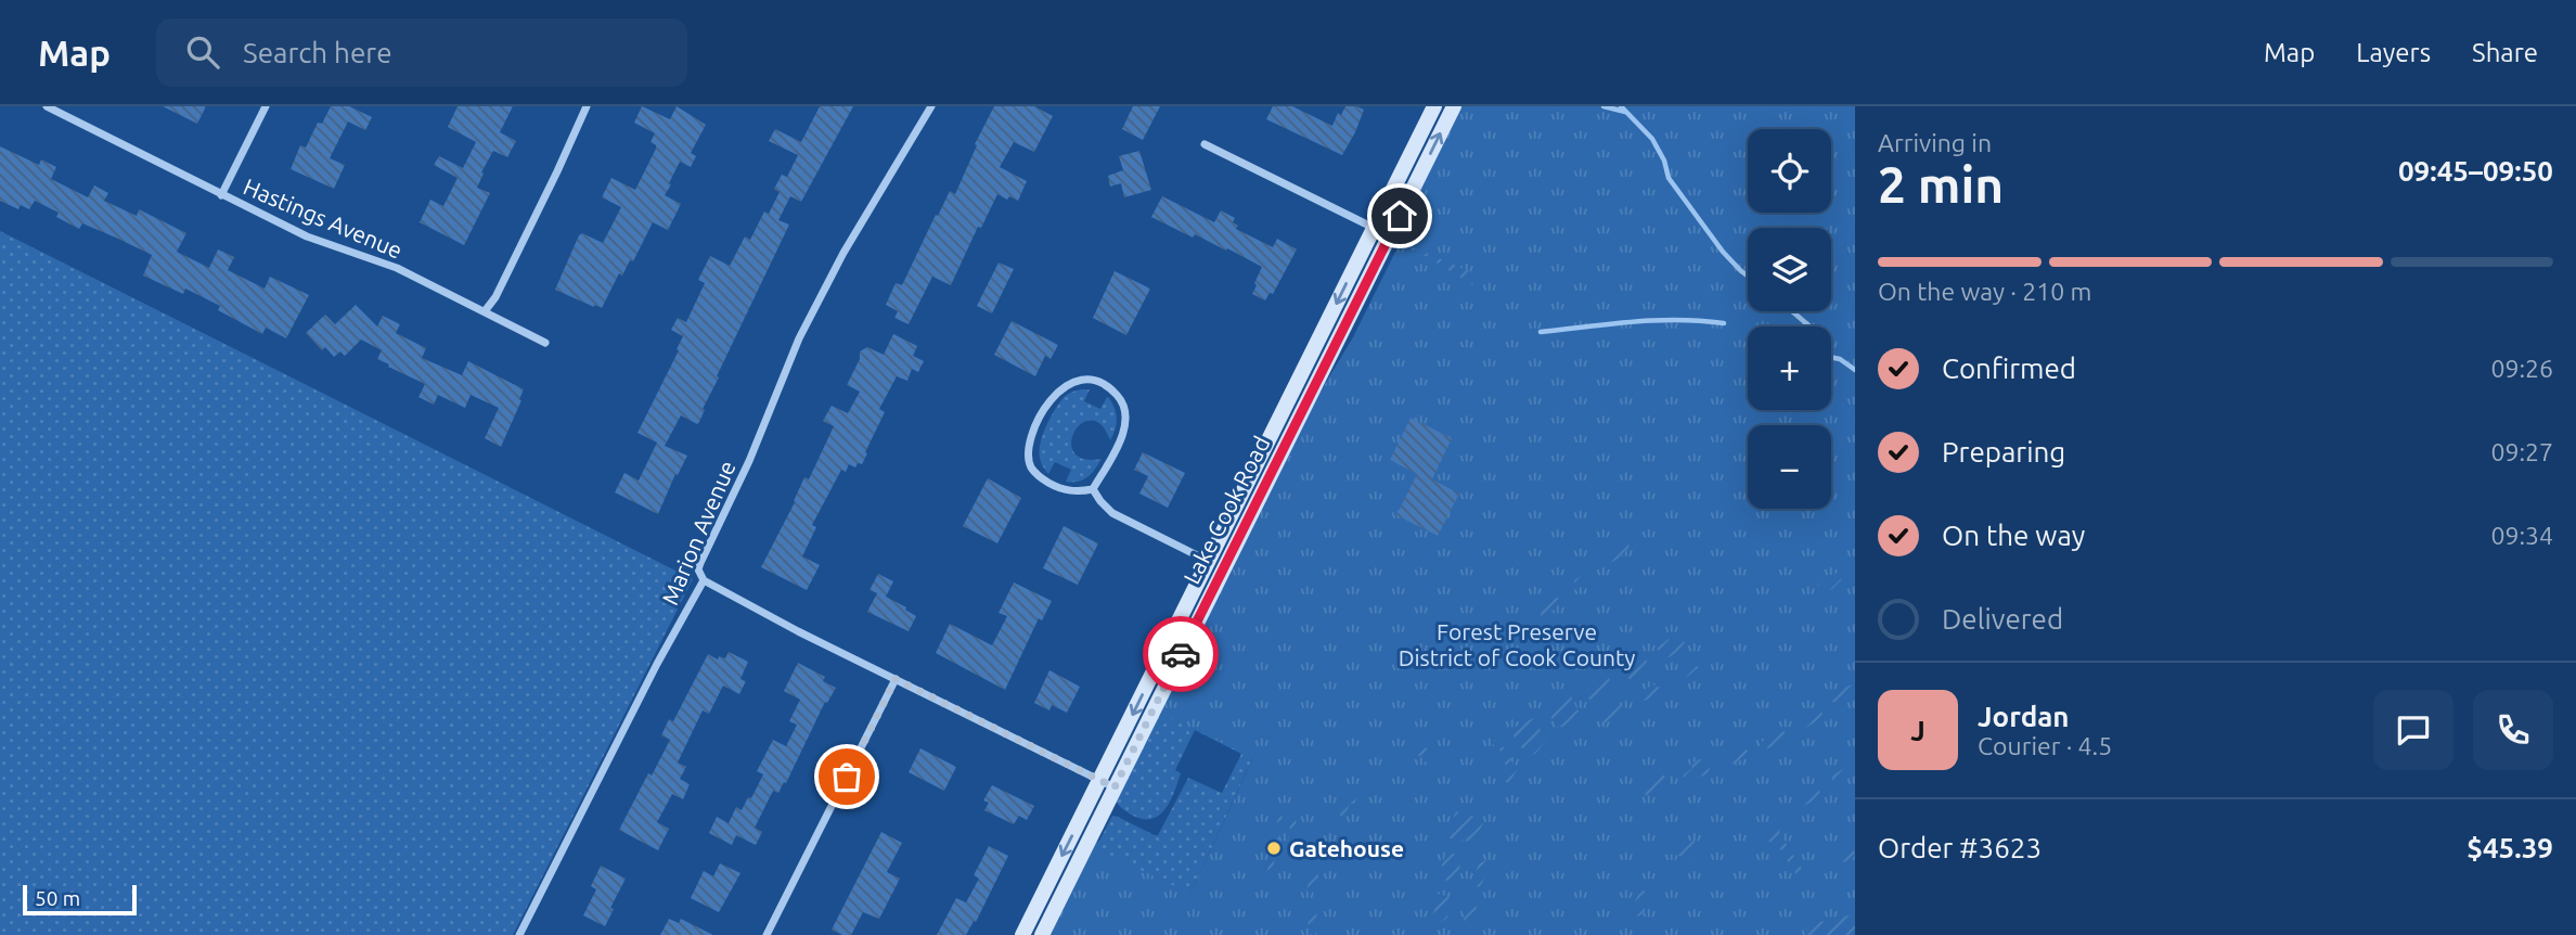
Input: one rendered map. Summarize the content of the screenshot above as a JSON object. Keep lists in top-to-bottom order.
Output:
{
  "streets": {
    "main road": ["Lake Cook Road"],
    "street": ["Hastings Avenue", "Marion Avenue"]
  },
  "parks": ["Forest Preserve District of Cook County"],
  "places": ["Gatehouse"],
  "scale_bar": "50 m",
  "page": {
    "header": "Map",
    "search": "Search here",
    "nav": ["Map", "Layers", "Share"],
    "heading": ["2 min", "Arriving in", "09:45–09:50"],
    "panel": [
      "Jordan",
      "Courier · 4.5",
      "Order #3623",
      "$45.39"
    ],
    "map_buttons": ["+", "−"],
    "bar": "On the way · 210 m",
    "list": [
      ["Confirmed", "09:26"],
      ["Preparing", "09:27"],
      ["On the way", "09:34"],
      "Delivered"
    ],
    "round": "J",
    "scale": "50 m"
  }
}
